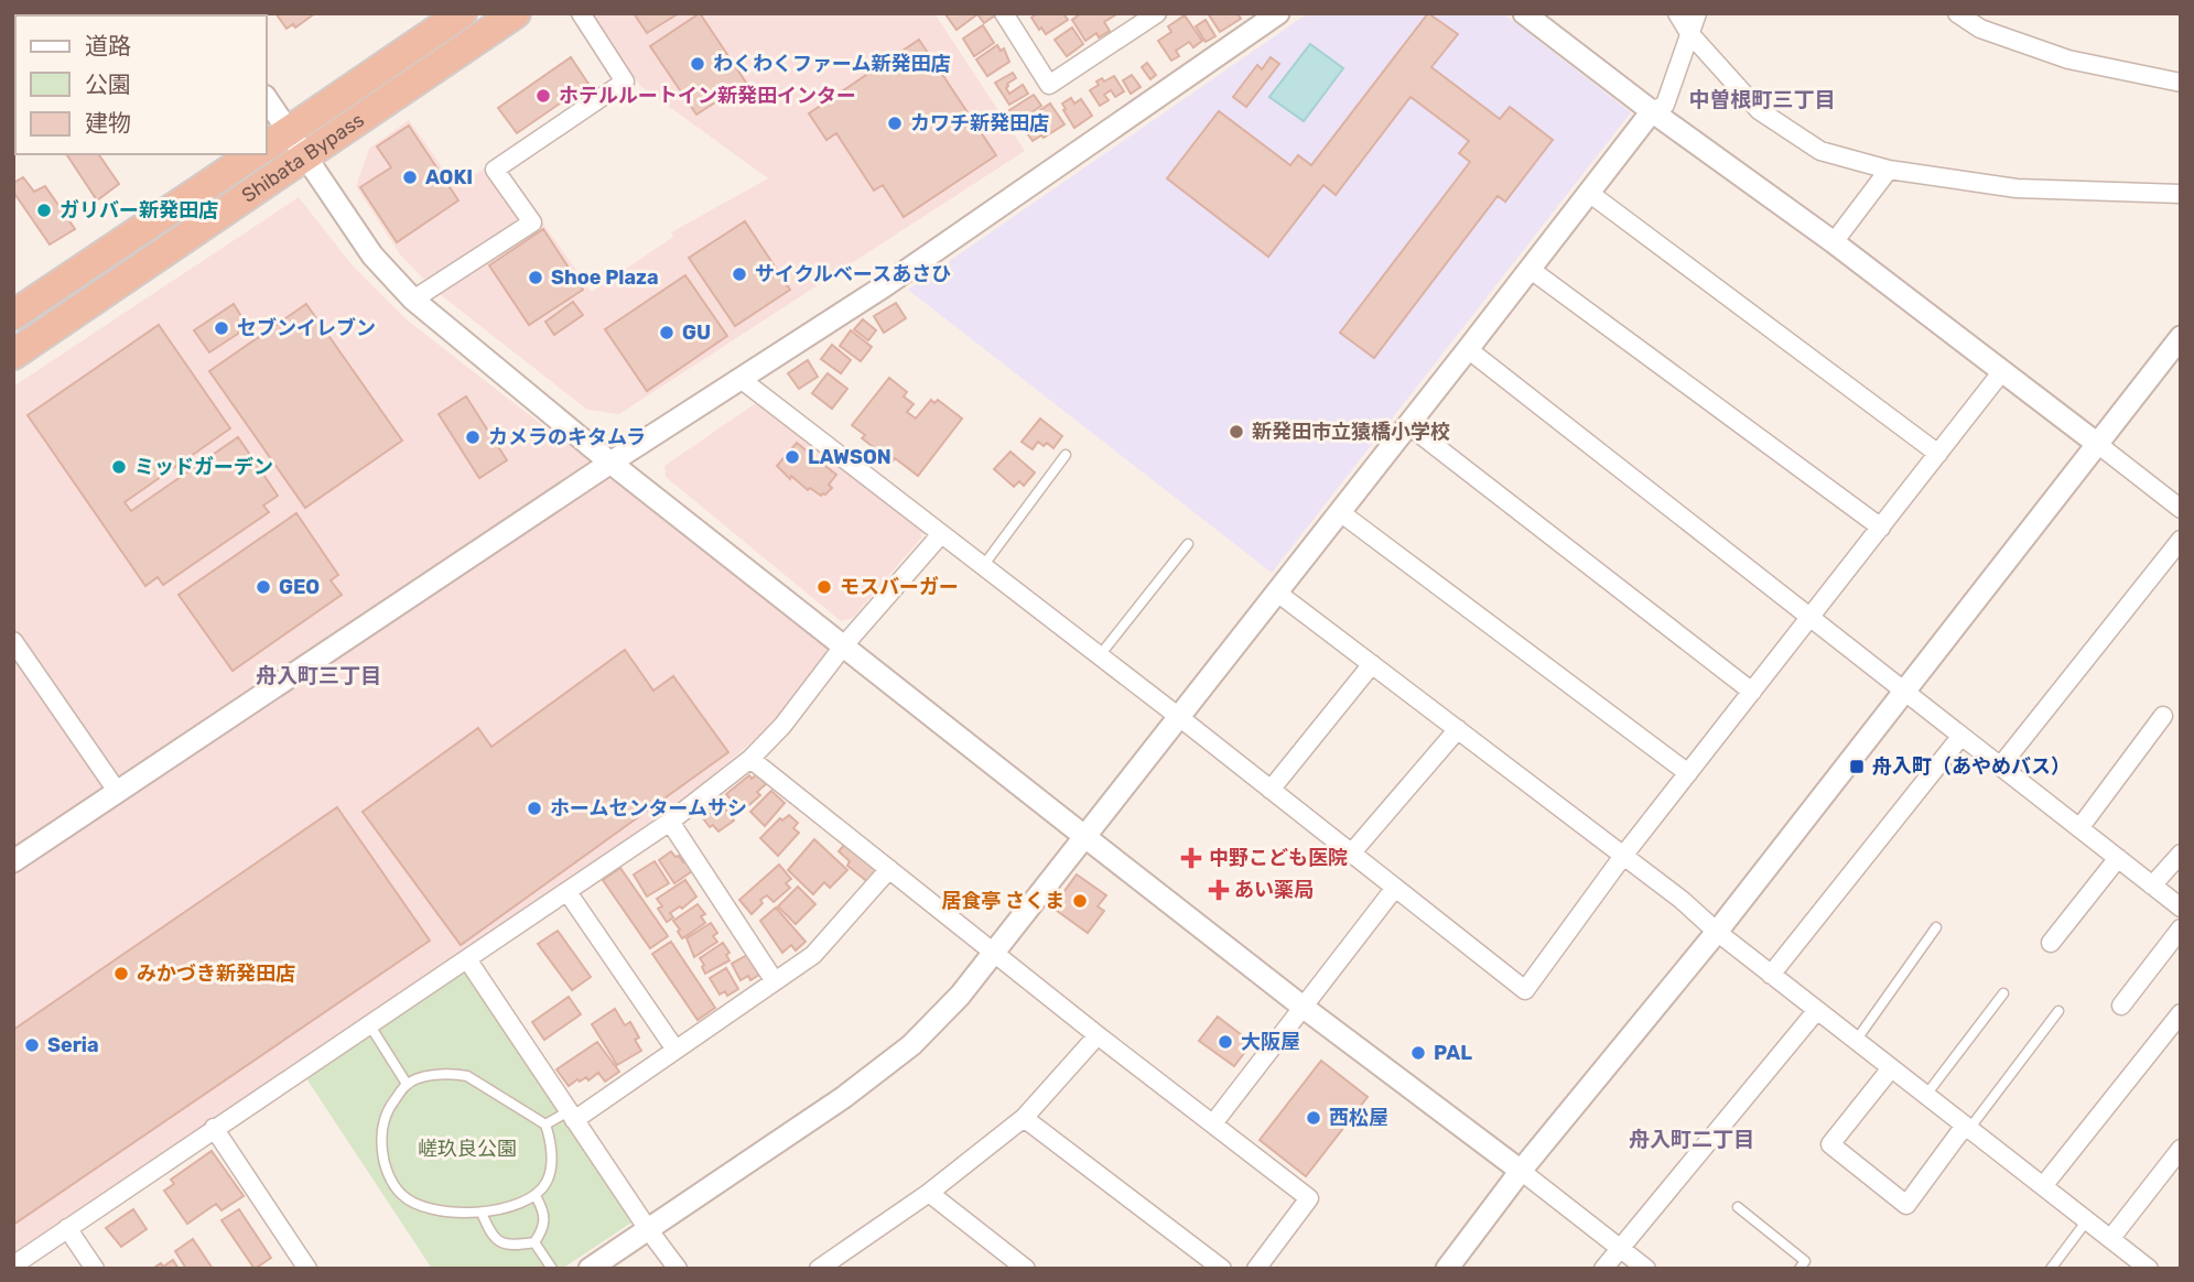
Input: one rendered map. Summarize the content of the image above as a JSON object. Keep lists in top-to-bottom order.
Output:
{
  "streets": {
    "highway": ["Shibata Bypass"]
  },
  "districts": ["中曽根町三丁目", "舟入町三丁目", "舟入町二丁目"],
  "parks": ["嵯玖良公園"],
  "places": {
    "other": [
      "わくわくファーム新発田店",
      "ホテルルートイン新発田インター",
      "カワチ新発田店",
      "AOKI",
      "ガリバー新発田店",
      "サイクルベースあさひ",
      "Shoe Plaza",
      "セブンイレブン",
      "GU",
      "新発田市立猿橋小学校",
      "カメラのキタムラ",
      "LAWSON",
      "ミッドガーデン",
      "GEO",
      "モスバーガー",
      "ホームセンタームサシ",
      "居食亭 さくま",
      "みかづき新発田店",
      "大阪屋",
      "Seria",
      "PAL",
      "西松屋"
    ],
    "transit": ["舟入町（あやめバス）"],
    "health": ["中野こども医院", "あい薬局"]
  },
  "legend": ["道路", "公園", "建物"]
}
